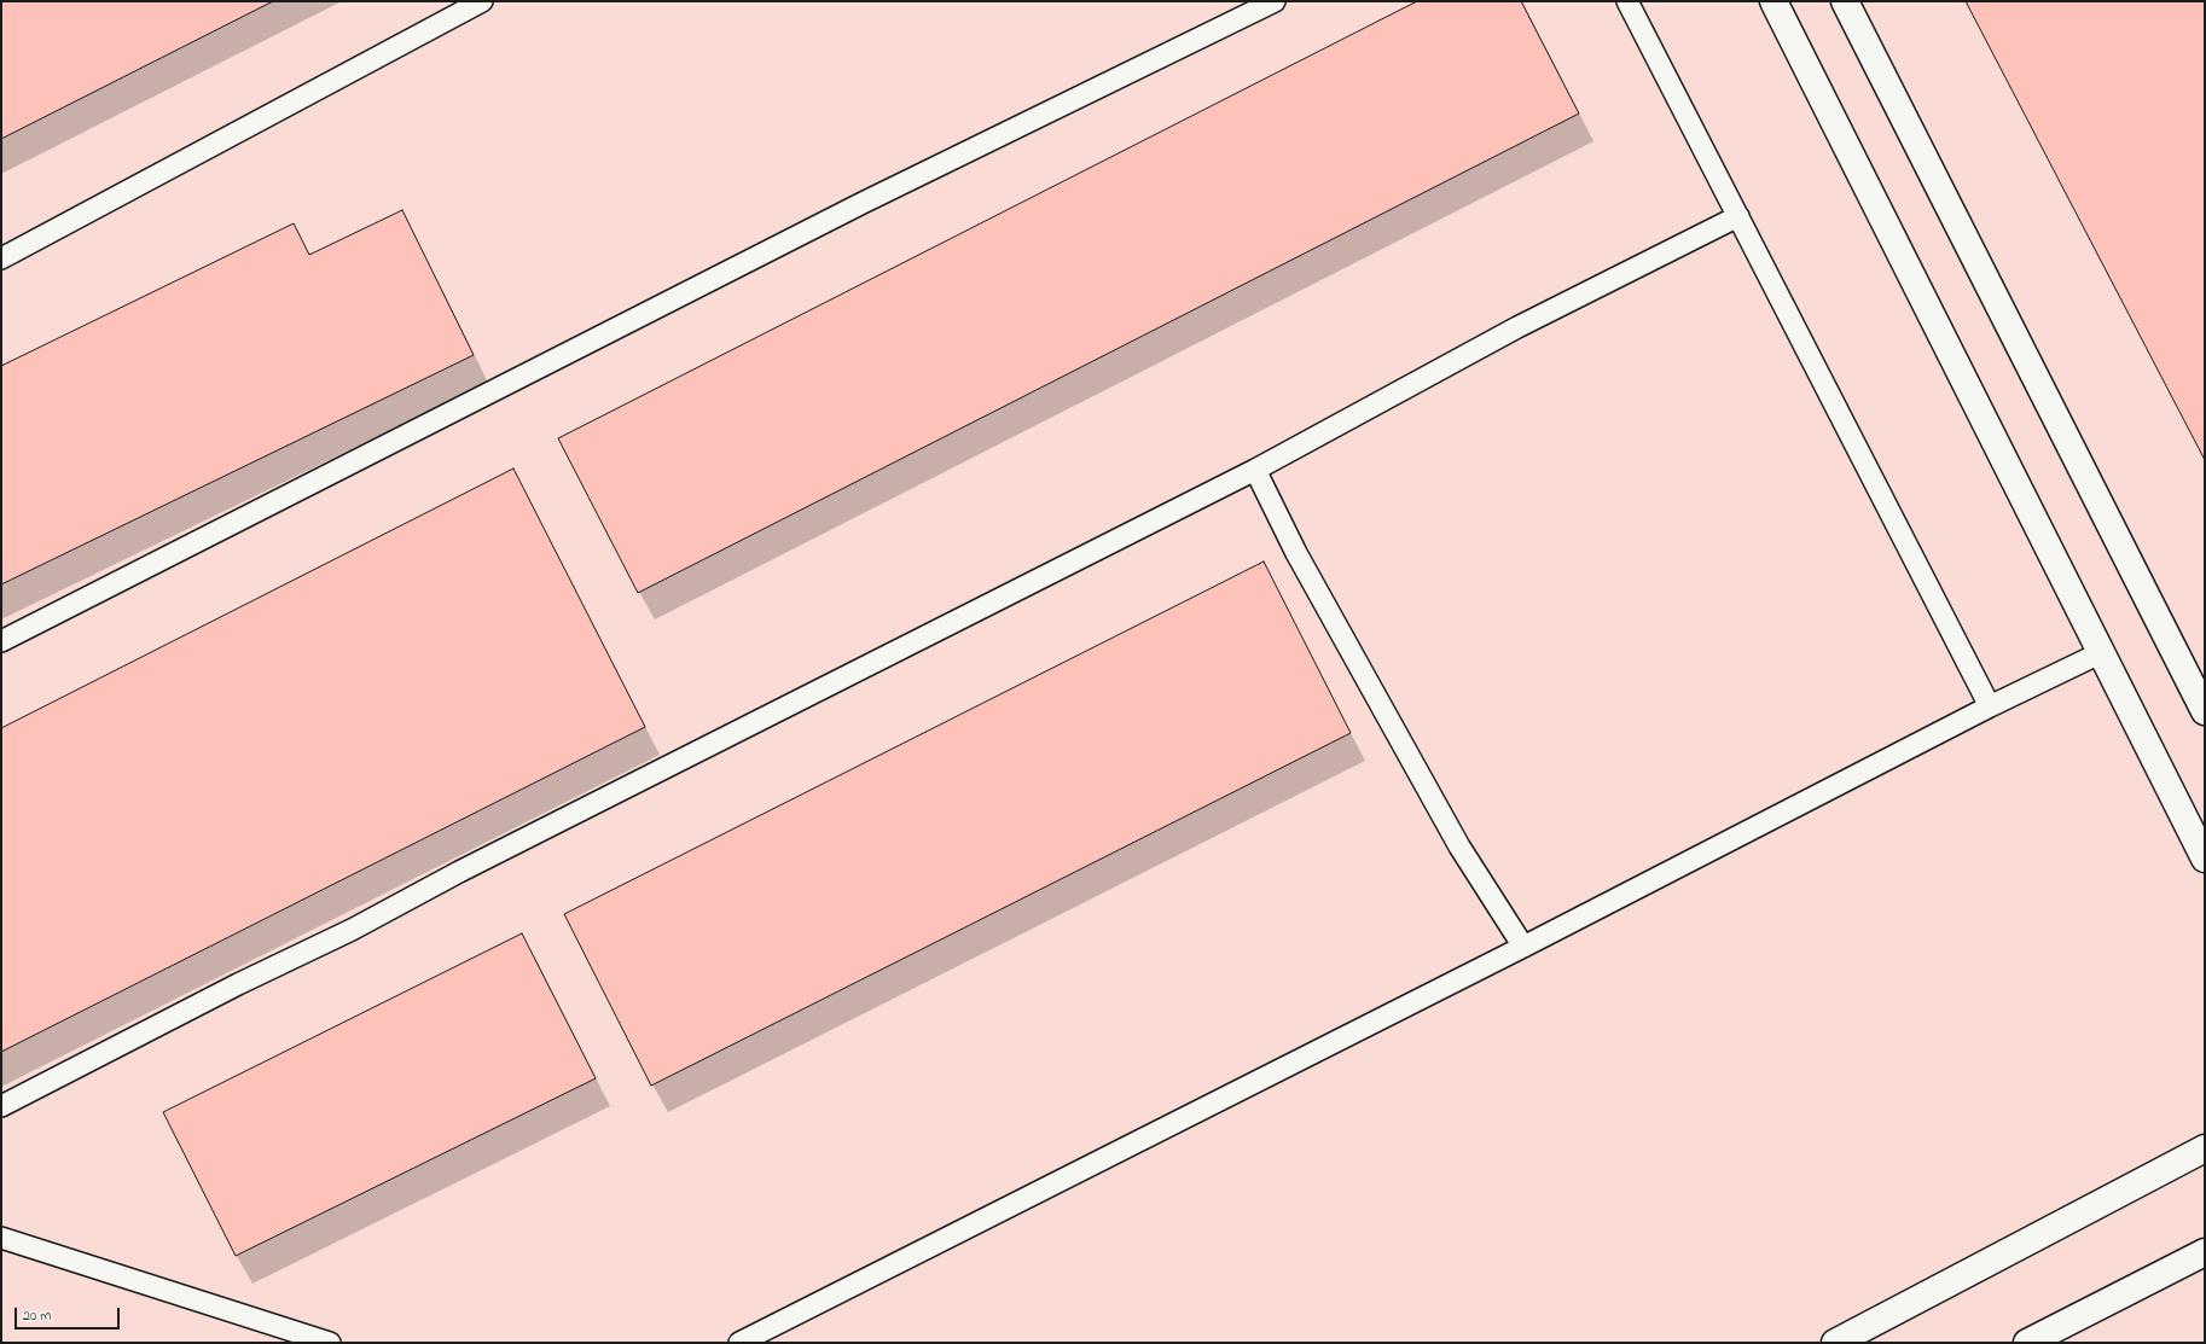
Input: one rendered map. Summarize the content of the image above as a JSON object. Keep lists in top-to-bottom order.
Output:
{
  "scale_bar": "20 m"
}
